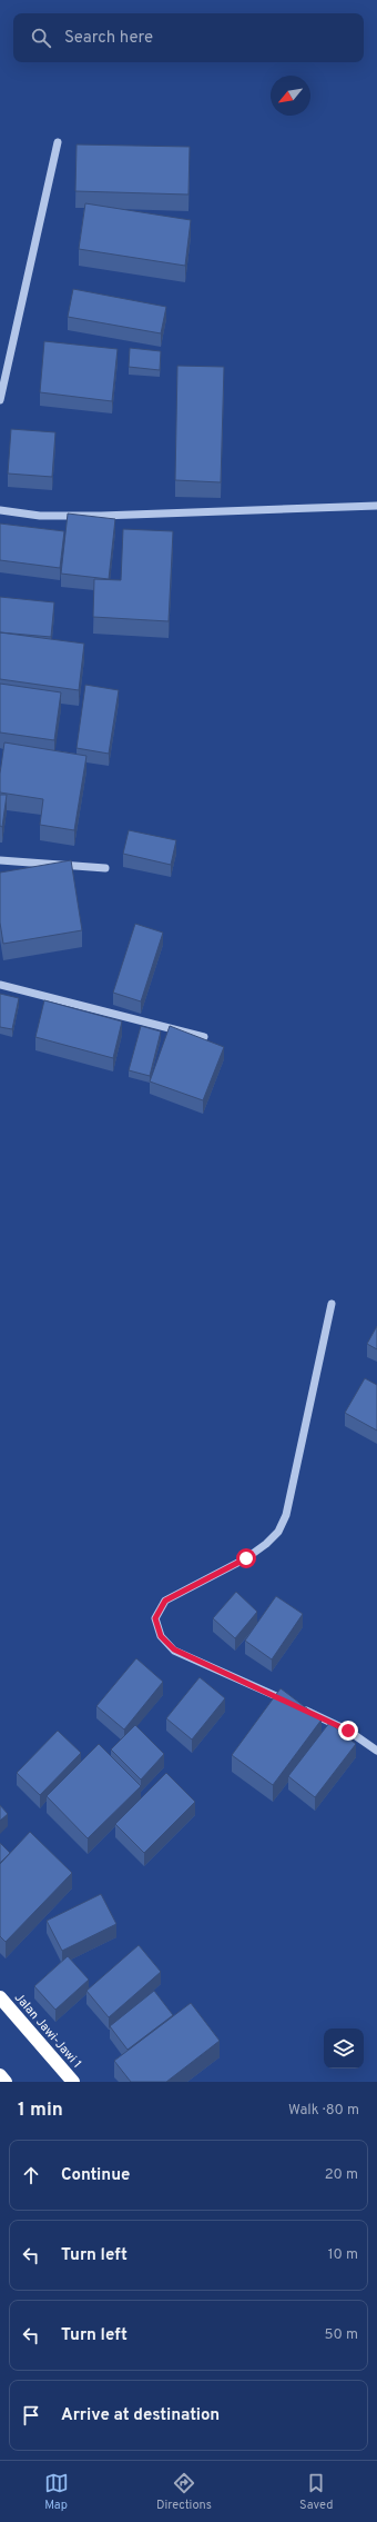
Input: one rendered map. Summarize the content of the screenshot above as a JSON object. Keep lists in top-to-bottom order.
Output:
{
  "streets": {
    "highway": ["Jalan Jawi-Jawi 1"]
  },
  "north": "bottom left",
  "page": {
    "search": "Search here",
    "heading": ["1 min", "Walk · 80 m"],
    "list": [
      ["Continue", "20 m"],
      ["Turn left", "10 m"],
      ["Turn left", "50 m"],
      "Arrive at destination"
    ],
    "nav": ["Map", "Directions", "Saved"]
  }
}
